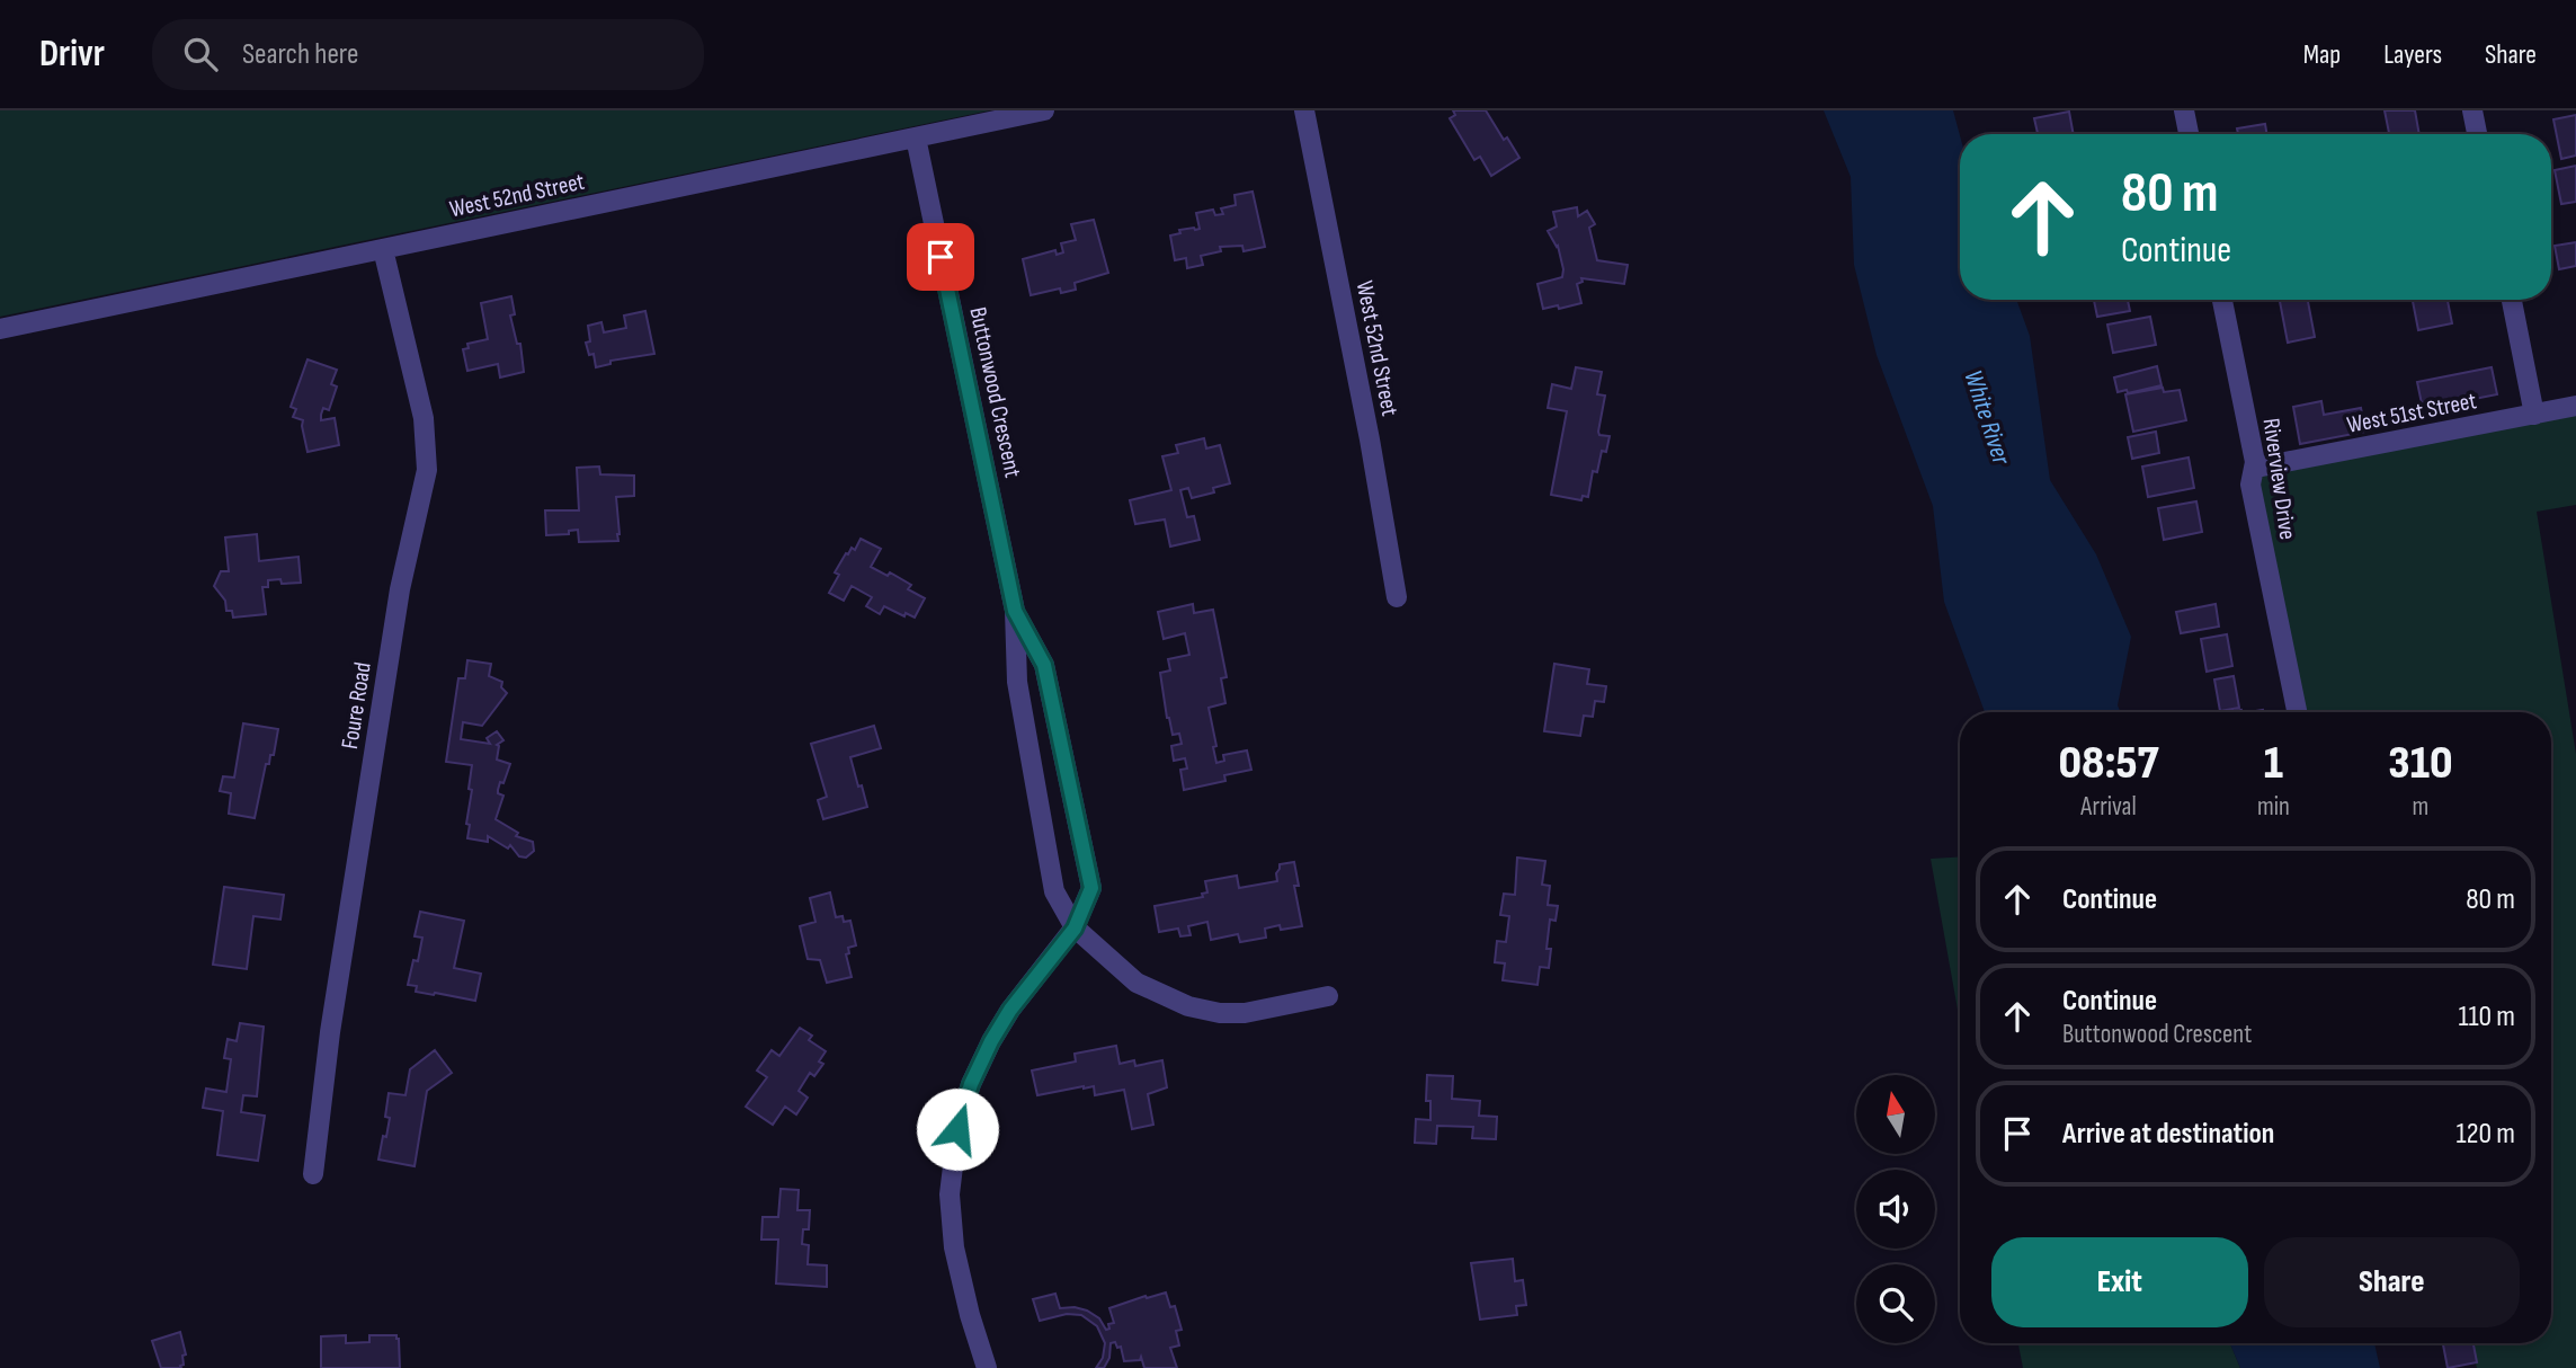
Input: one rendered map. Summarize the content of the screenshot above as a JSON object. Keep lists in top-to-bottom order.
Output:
{
  "streets": {
    "street": [
      "West 52nd Street",
      "Buttonwood Crescent",
      "West 51st Street",
      "Riverview Drive",
      "Foure Road"
    ]
  },
  "crossings": [
    ["West 52nd Street", "Buttonwood Crescent"],
    ["West 52nd Street", "Foure Road"],
    ["West 51st Street", "Riverview Drive"]
  ],
  "water": ["White River"],
  "north": "top",
  "page": {
    "header": "Drivr",
    "search": "Search here",
    "nav": ["Map", "Layers", "Share"],
    "turn": ["80 m", "Continue"],
    "eta": [
      "08:57",
      "Arrival",
      "1",
      "min",
      "310",
      "m"
    ],
    "list": [
      {
        "name": "Continue",
        "value": "80 m"
      },
      {
        "name": "Continue",
        "note": "Buttonwood Crescent",
        "value": "110 m"
      },
      {
        "name": "Arrive at destination",
        "value": "120 m"
      }
    ],
    "buttons": ["Exit", "Share"]
  }
}
